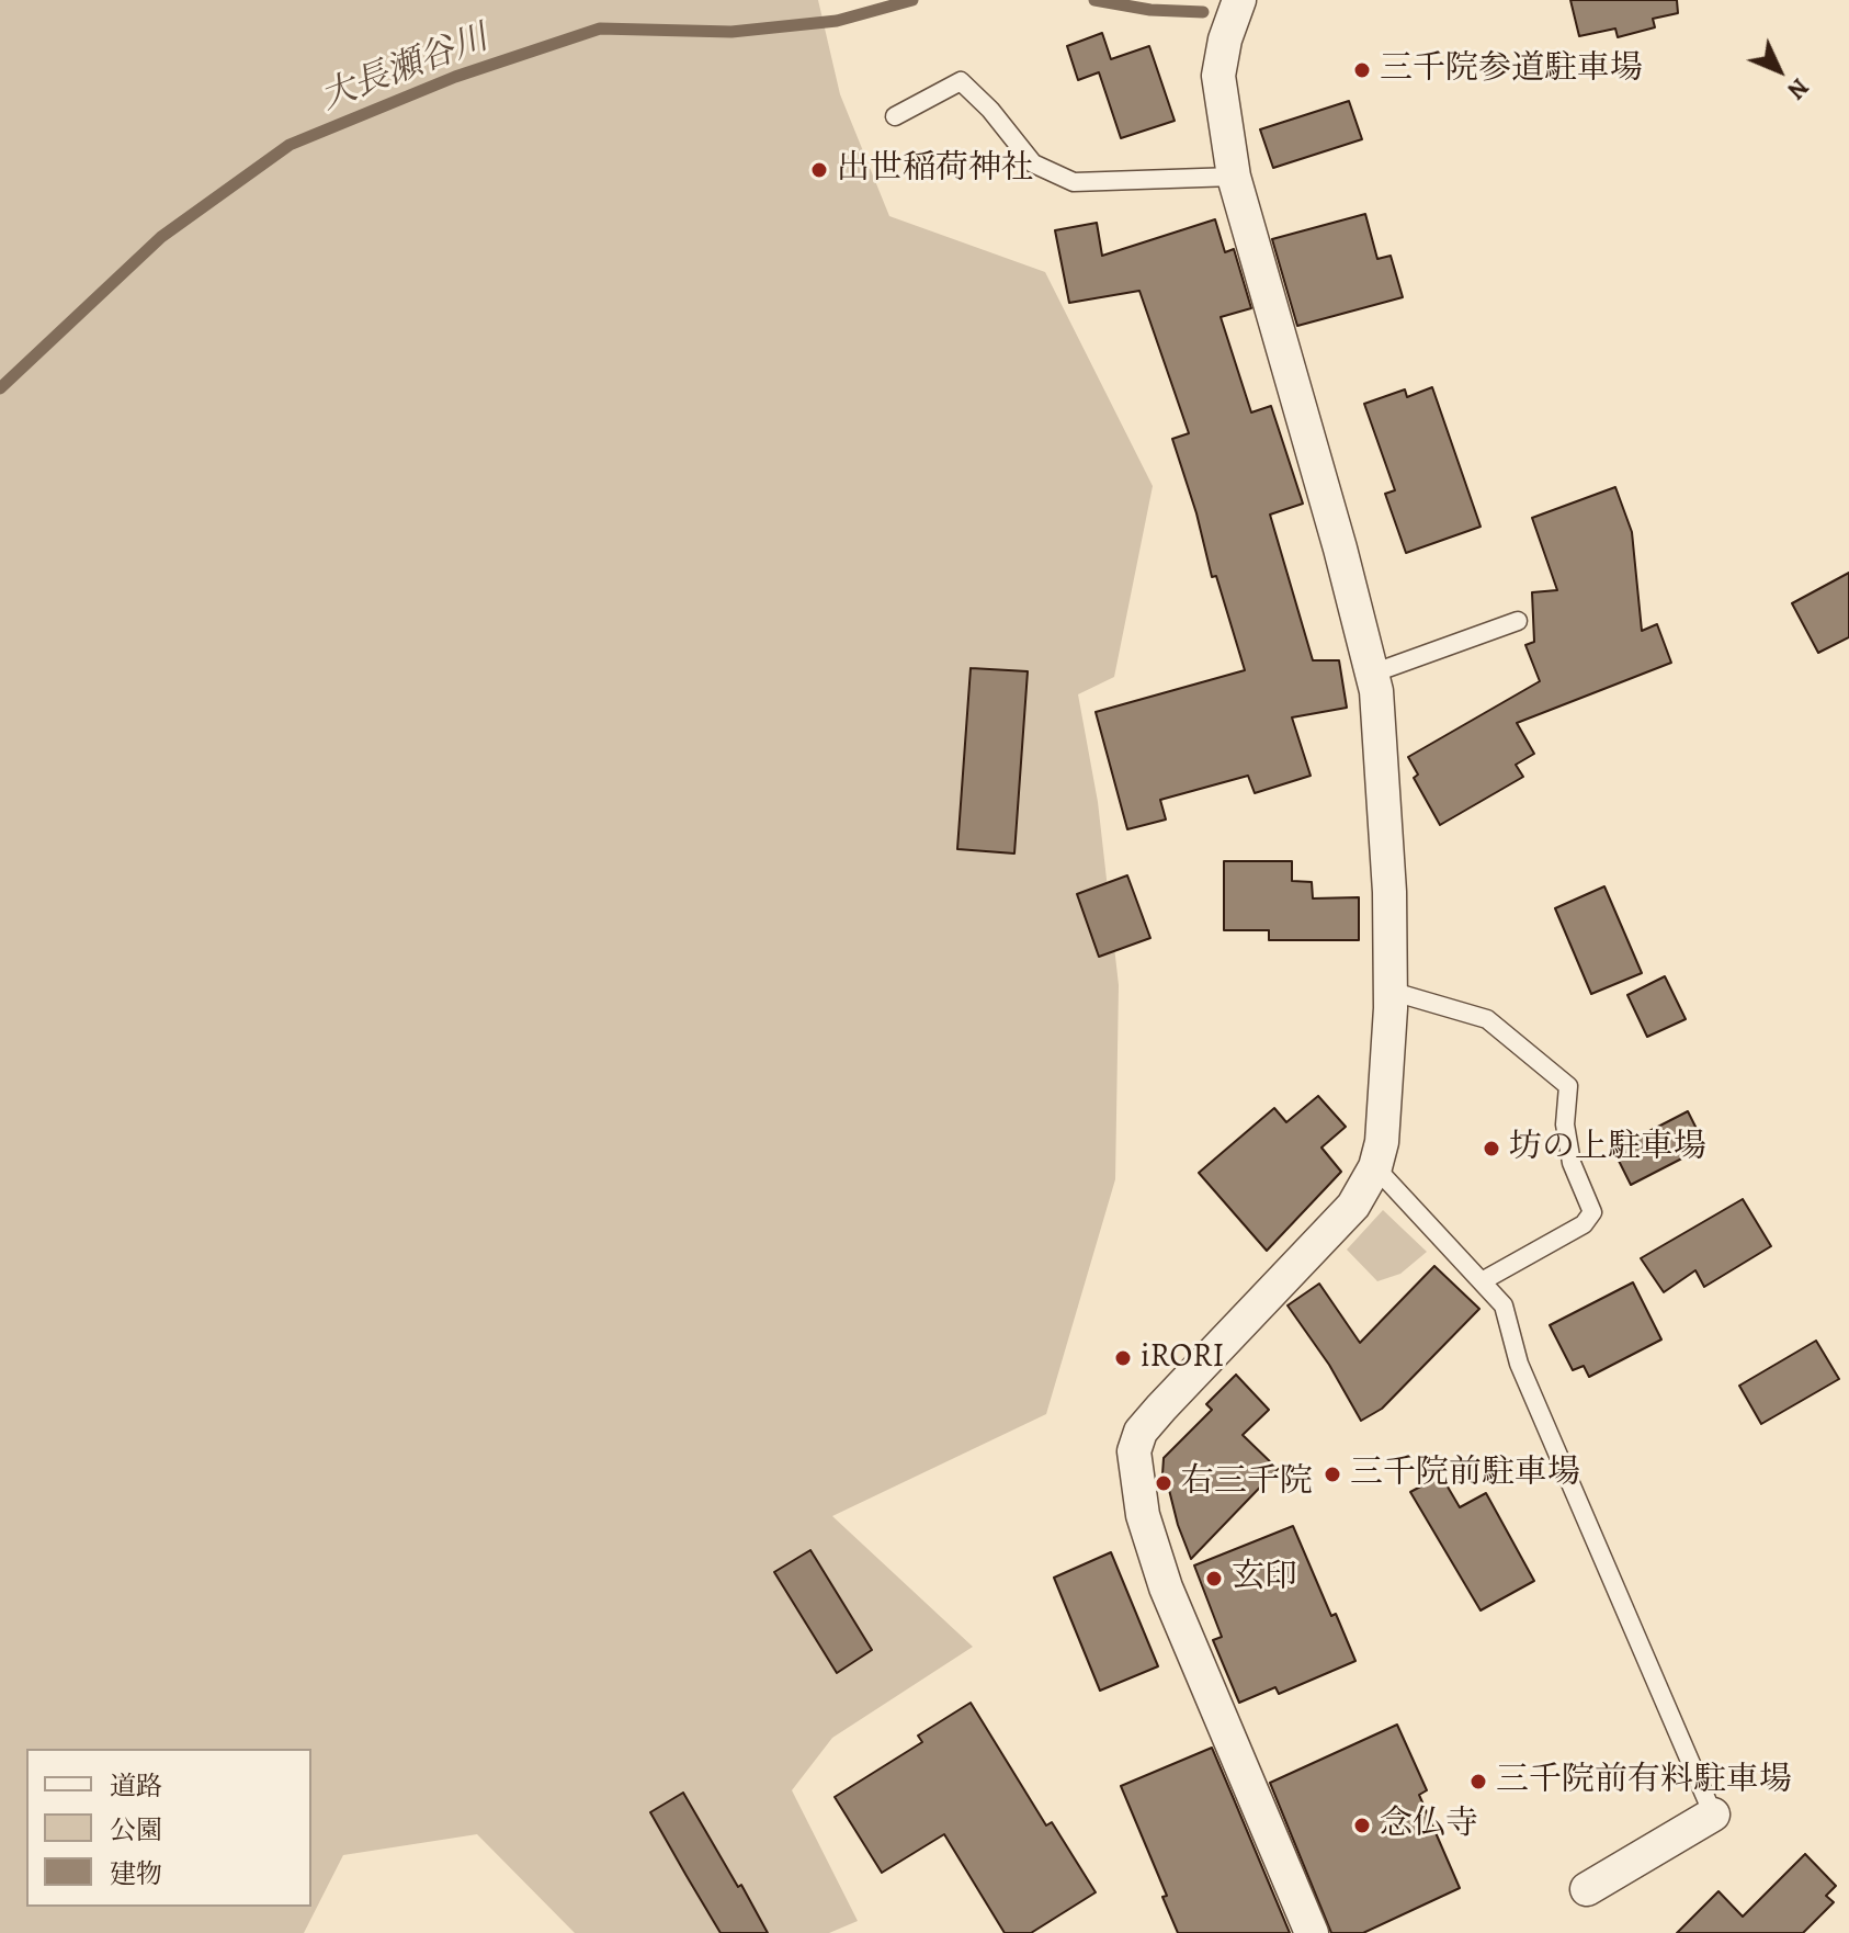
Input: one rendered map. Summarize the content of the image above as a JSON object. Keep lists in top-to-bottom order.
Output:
{
  "water": ["大長瀬谷川"],
  "places": [
    "三千院参道駐車場",
    "出世稲荷神社",
    "坊の上駐車場",
    "iRORI",
    "三千院前駐車場",
    "右三千院",
    "玄印",
    "三千院前有料駐車場",
    "念仏寺"
  ],
  "legend": ["道路", "公園", "建物"],
  "north": "bottom right"
}
